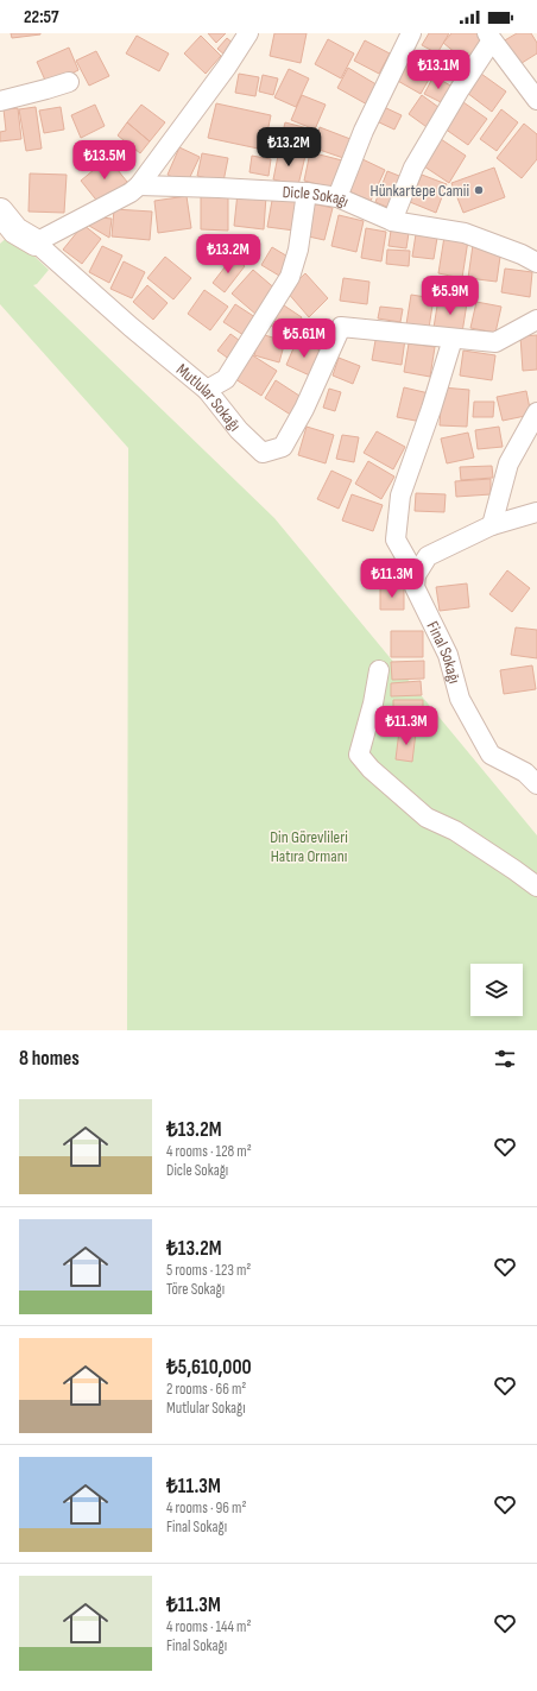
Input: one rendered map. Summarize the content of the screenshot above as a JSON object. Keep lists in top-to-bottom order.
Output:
{
  "streets": {
    "street": ["Dicle Sokağı", "Mutlular Sokağı", "Final Sokağı"]
  },
  "parks": ["Din Görevlileri Hatıra Ormanı"],
  "places": ["Hünkartepe Camii"],
  "page": {
    "status": "22:57",
    "price": [
      "₺13.1M",
      "₺13.2M",
      "₺13.5M",
      "₺13.2M",
      "₺5.9M",
      "₺5.61M",
      "₺11.3M",
      "₺11.3M"
    ],
    "heading": "8 homes",
    "list": [
      {
        "name": "₺13.2M",
        "note": "4 rooms · 128 m² · Dicle Sokağı"
      },
      {
        "name": "₺13.2M",
        "note": "5 rooms · 123 m² · Töre Sokağı"
      },
      {
        "name": "₺5,610,000",
        "note": "2 rooms · 66 m² · Mutlular Sokağı"
      },
      {
        "name": "₺11.3M",
        "note": "4 rooms · 96 m² · Final Sokağı"
      },
      {
        "name": "₺11.3M",
        "note": "4 rooms · 144 m² · Final Sokağı"
      }
    ]
  }
}
